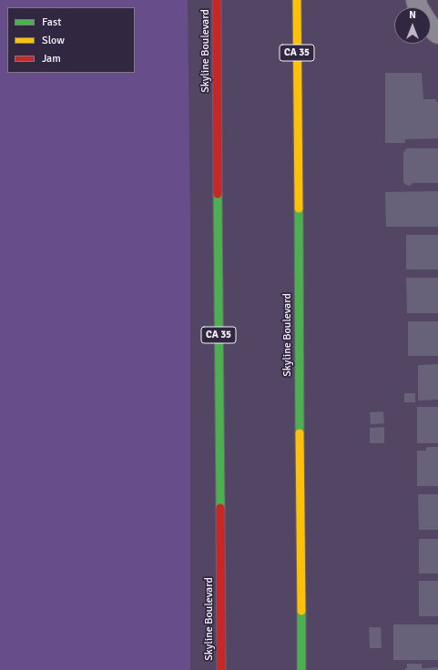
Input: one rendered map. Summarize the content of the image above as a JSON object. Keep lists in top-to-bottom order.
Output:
{
  "streets": {
    "main road": ["Skyline Boulevard", "CA 35"]
  },
  "legend": ["Fast", "Slow", "Jam"],
  "north": "top"
}
